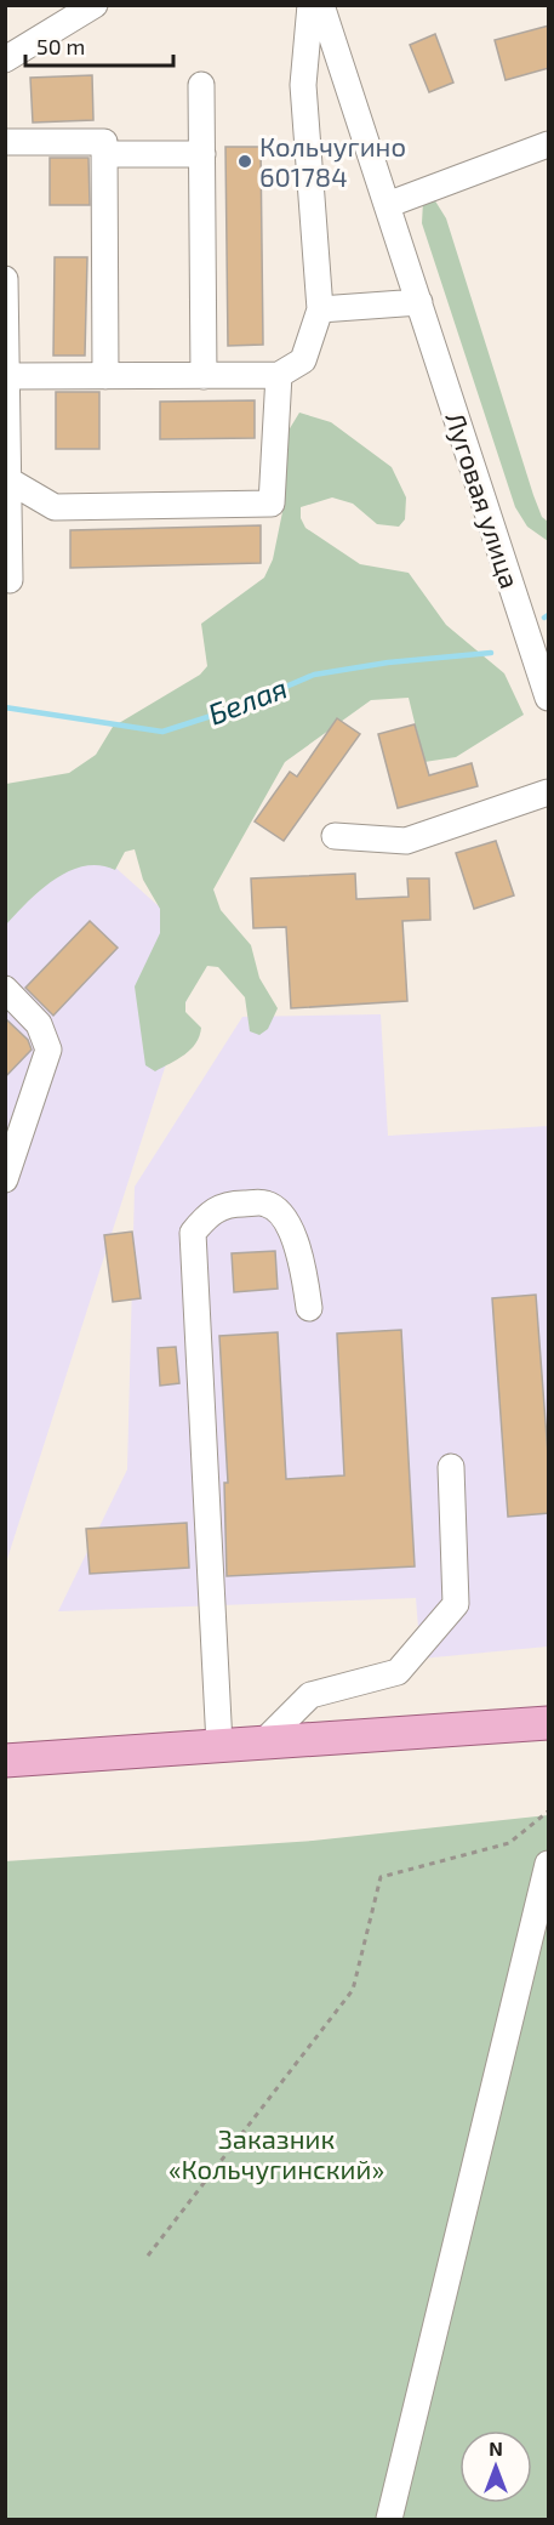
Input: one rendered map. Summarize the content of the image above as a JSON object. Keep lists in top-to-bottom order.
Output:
{
  "streets": {
    "street": ["Луговая улица"]
  },
  "water": ["Белая"],
  "parks": ["Заказник «Кольчугинский»"],
  "places": ["Кольчугино 601784"],
  "scale_bar": "50 m",
  "north": "top"
}
